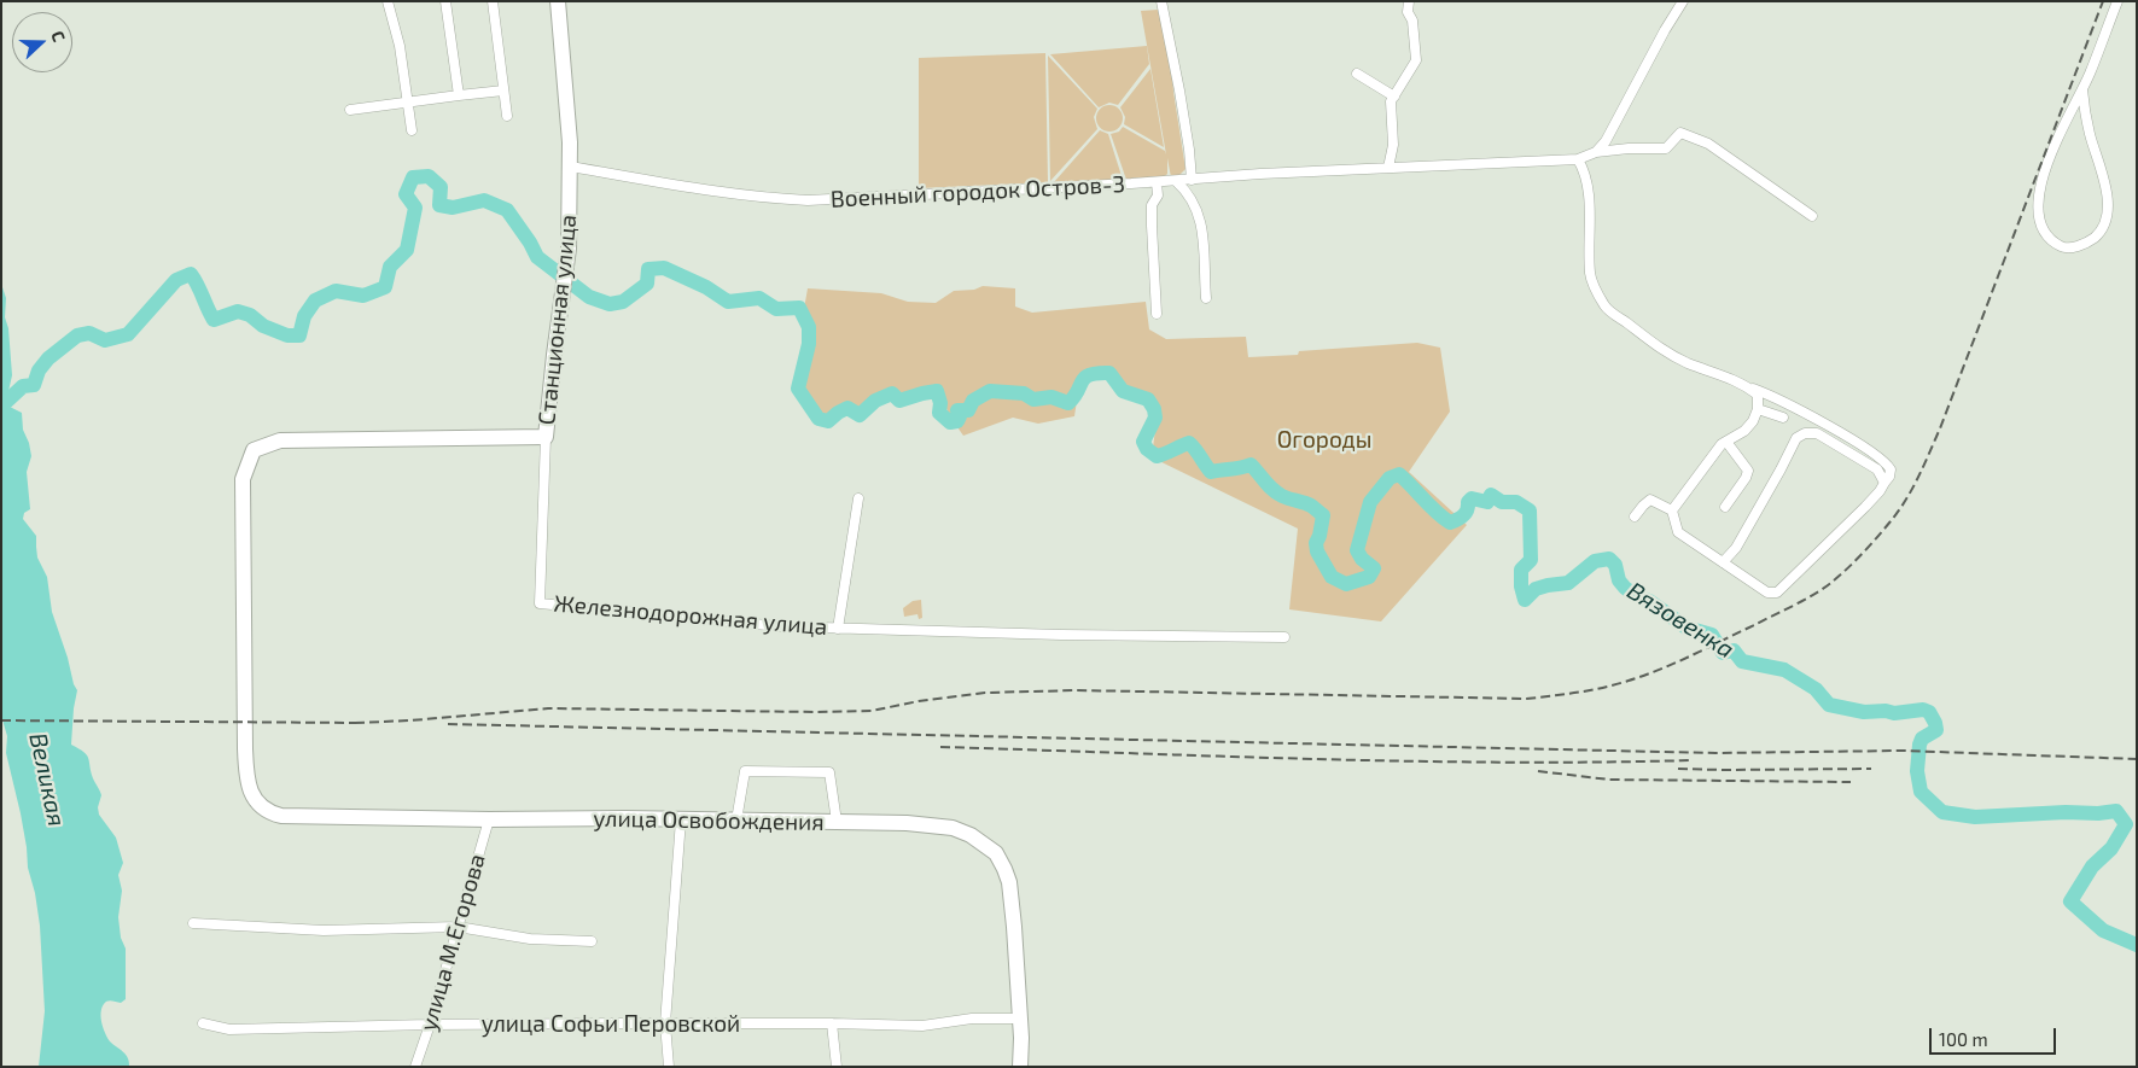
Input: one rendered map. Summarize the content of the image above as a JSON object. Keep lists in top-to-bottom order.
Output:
{
  "streets": {
    "main road": ["Станционная улица", "улица Освобождения"],
    "street": [
      "Военный городок Остров-3",
      "Железнодорожная улица",
      "улица М.Егорова",
      "улица Софьи Перовской"
    ]
  },
  "crossings": [
    ["Военный городок Остров-3", "Станционная улица"],
    ["Станционная улица", "Железнодорожная улица"],
    ["Станционная улица", "улица Освобождения"],
    ["Железнодорожная улица", "улица Освобождения"],
    ["улица Освобождения", "улица М.Егорова"],
    ["улица Освобождения", "улица Софьи Перовской"],
    ["улица М.Егорова", "улица Софьи Перовской"]
  ],
  "water": ["Вязовенка", "Великая"],
  "parks": ["Огороды"],
  "scale_bar": "100 m",
  "north": "right"
}
